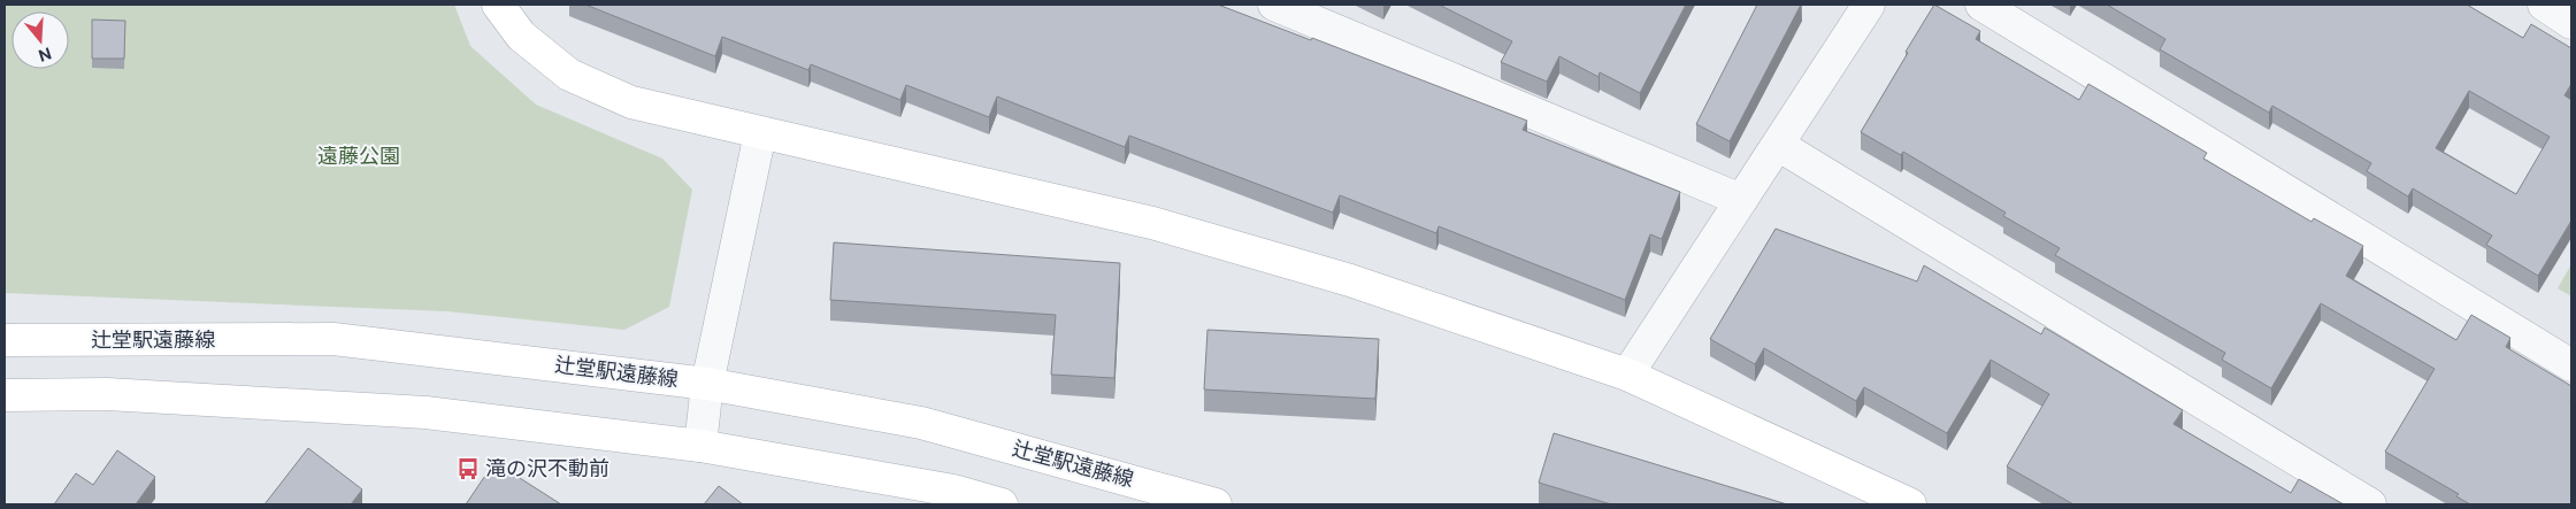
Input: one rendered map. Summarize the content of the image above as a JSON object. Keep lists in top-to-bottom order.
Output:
{
  "streets": {
    "street": ["辻堂駅遠藤線"]
  },
  "parks": ["遠藤公園"],
  "places": {
    "bus stop": ["滝の沢不動前"]
  },
  "north": "bottom"
}
